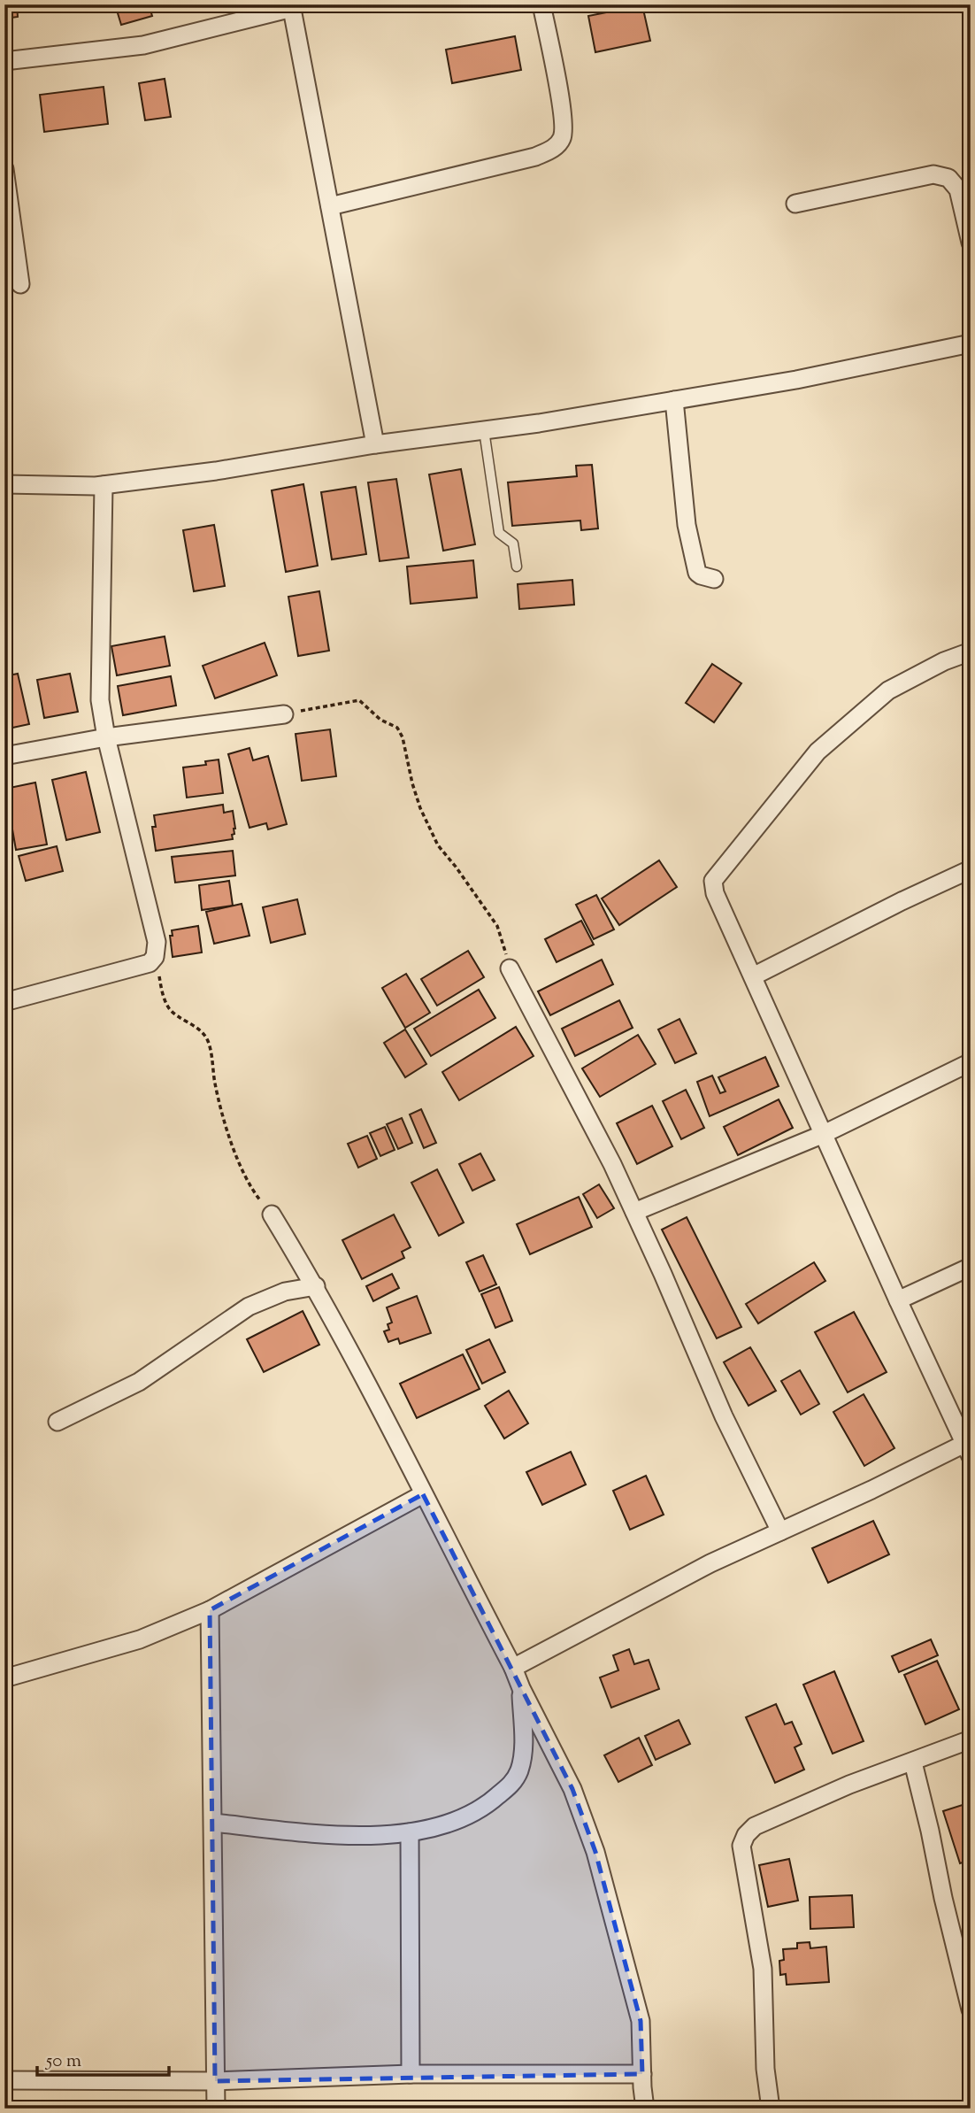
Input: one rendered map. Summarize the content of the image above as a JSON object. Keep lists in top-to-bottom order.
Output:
{
  "scale_bar": "50 m"
}
